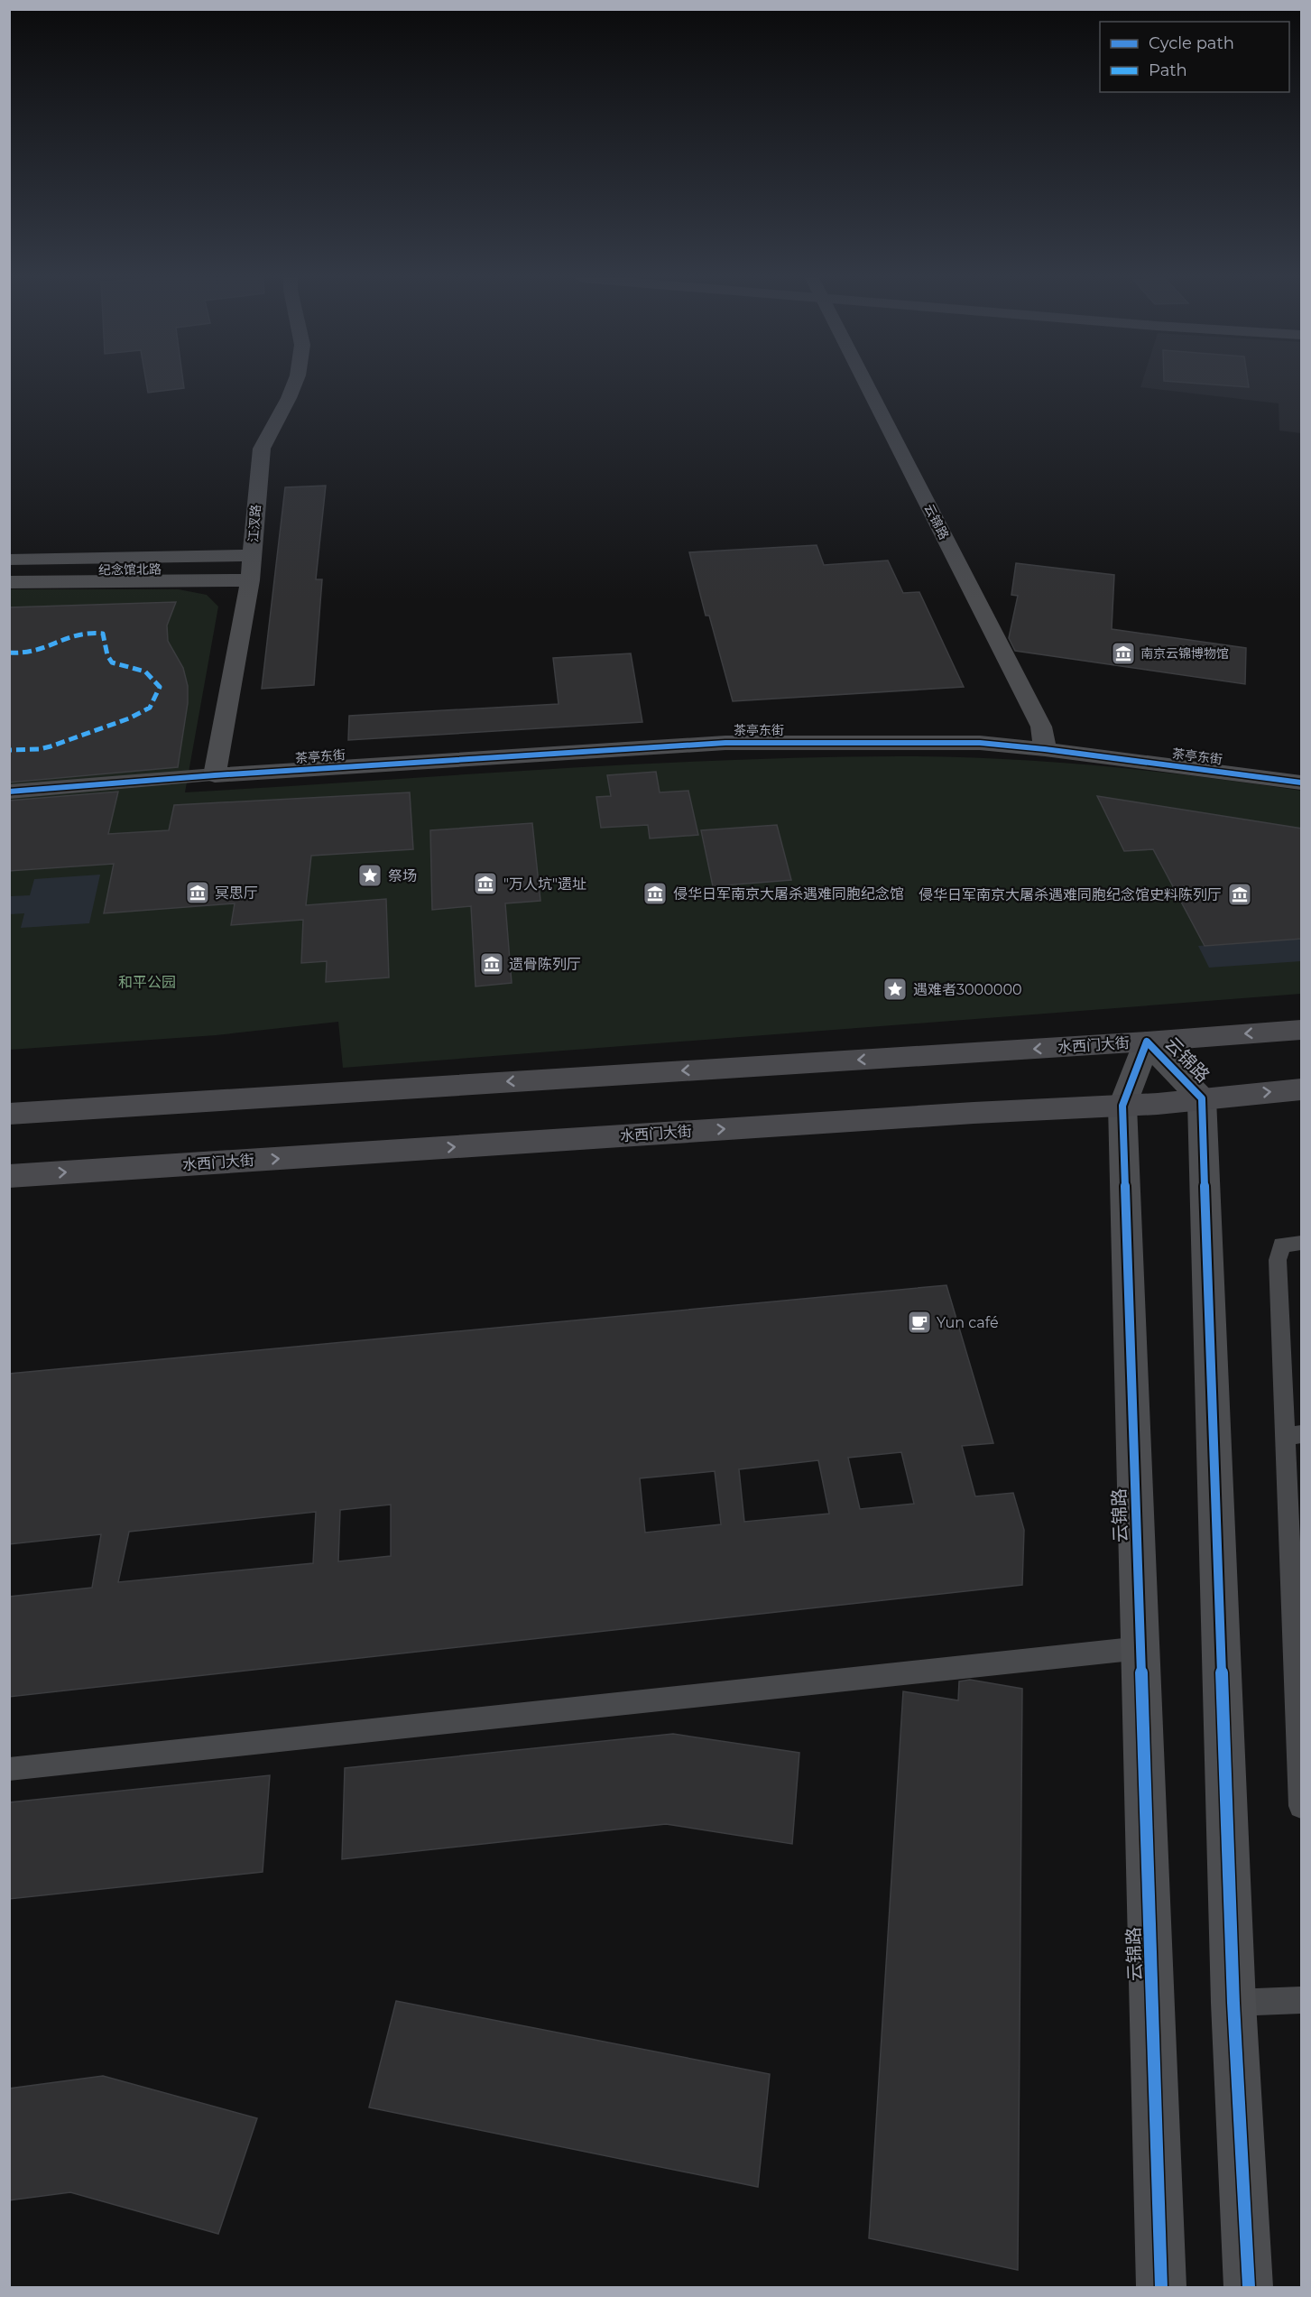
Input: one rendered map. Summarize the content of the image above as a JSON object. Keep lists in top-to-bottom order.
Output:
{
  "streets": {
    "main road": ["水西门大街"],
    "street": [
      "云锦路",
      "江汊路",
      "纪念馆北路",
      "茶亭东街"
    ]
  },
  "crossings": [
    ["云锦路", "茶亭东街"],
    ["云锦路", "水西门大街"],
    ["江汊路", "纪念馆北路"],
    ["江汊路", "茶亭东街"]
  ],
  "parks": ["和平公园"],
  "places": {
    "museum": [
      "南京云锦博物馆",
      "\"万人坑\"遗址",
      "冥思厅",
      "侵华日军南京大屠杀遇难同胞纪念馆",
      "侵华日军南京大屠杀遇难同胞纪念馆史料陈列厅",
      "遗骨陈列厅"
    ],
    "place": ["祭场", "遇难者3000000"],
    "cafe": ["Yun café"]
  },
  "legend": ["Cycle path", "Path"]
}
